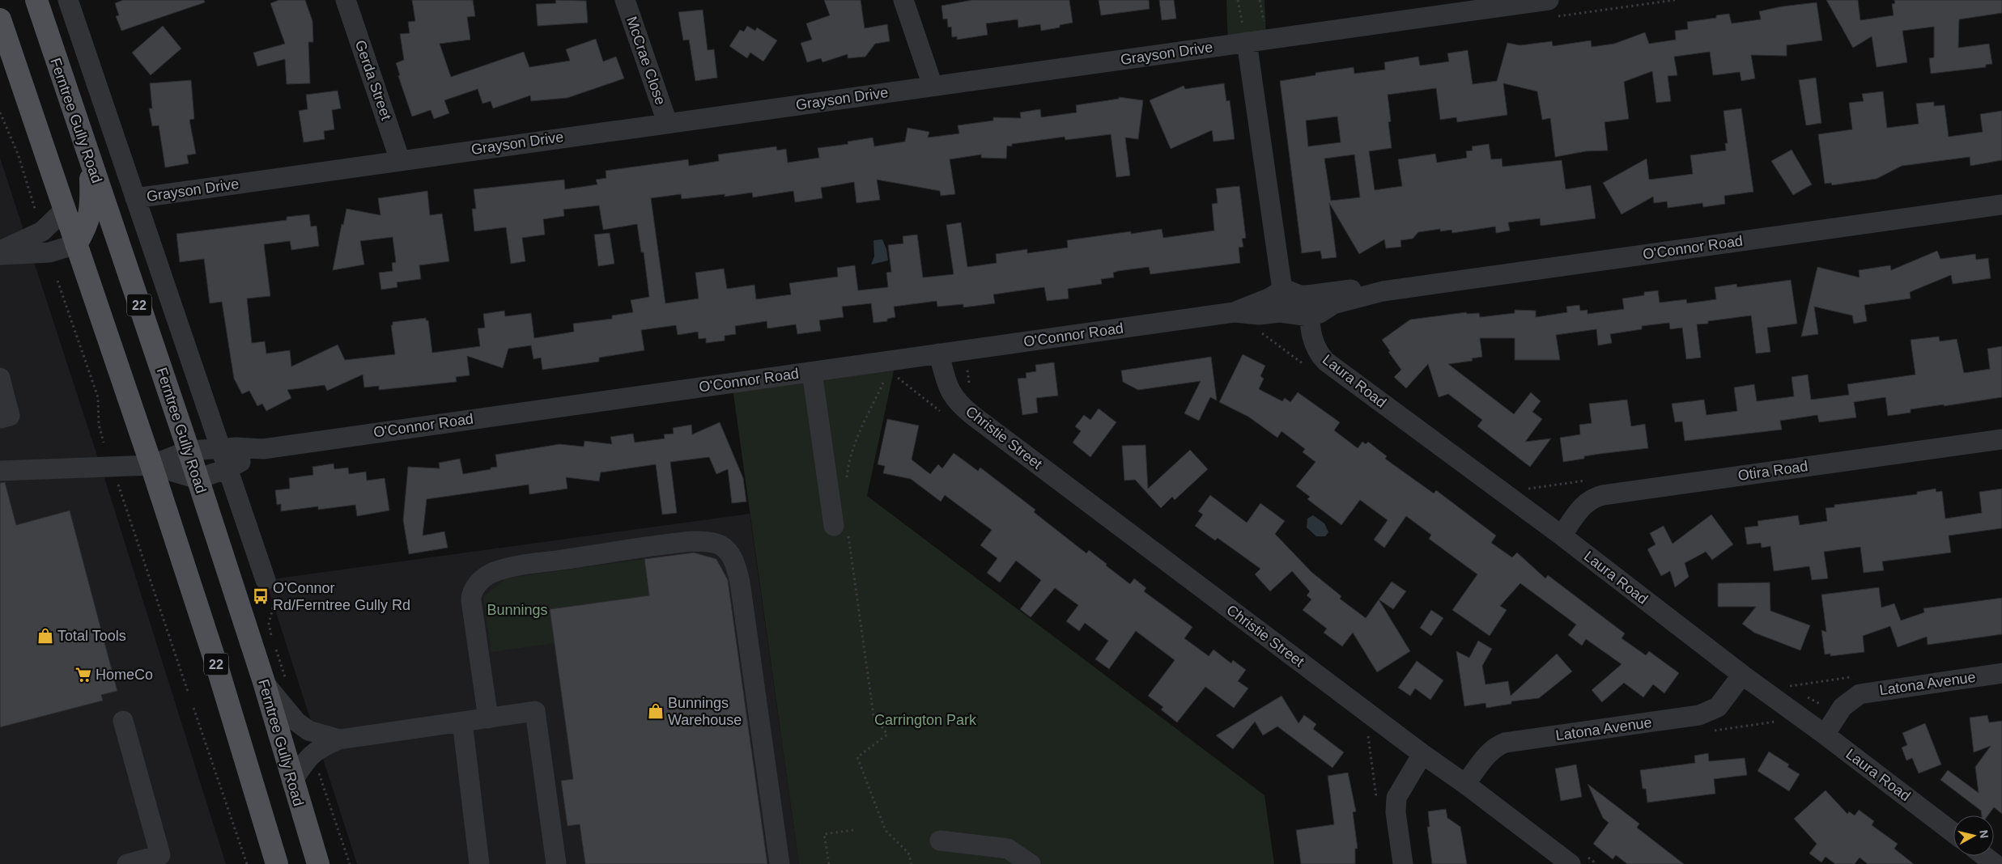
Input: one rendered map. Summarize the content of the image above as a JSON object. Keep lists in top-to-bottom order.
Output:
{
  "streets": {
    "main road": ["Ferntree Gully Road", "22"],
    "street": [
      "Grayson Drive",
      "McCrae Close",
      "Gerda Street",
      "O'Connor Road",
      "Laura Road",
      "Christie Street",
      "Otira Road",
      "Latona Avenue"
    ]
  },
  "crossings": [
    ["Grayson Drive", "McCrae Close"],
    ["Grayson Drive", "Gerda Street"],
    ["Ferntree Gully Road", "O'Connor Road"],
    ["O'Connor Road", "22"],
    ["O'Connor Road", "Laura Road"],
    ["O'Connor Road", "Christie Street"],
    ["Laura Road", "Otira Road"],
    ["Laura Road", "Latona Avenue"],
    ["Christie Street", "Latona Avenue"]
  ],
  "parks": ["Bunnings", "Carrington Park"],
  "places": {
    "bus stop": ["O'Connor Rd/Ferntree Gully Rd"],
    "shop": ["Total Tools", "Bunnings Warehouse"],
    "supermarket": ["HomeCo"]
  },
  "north": "right"
}
